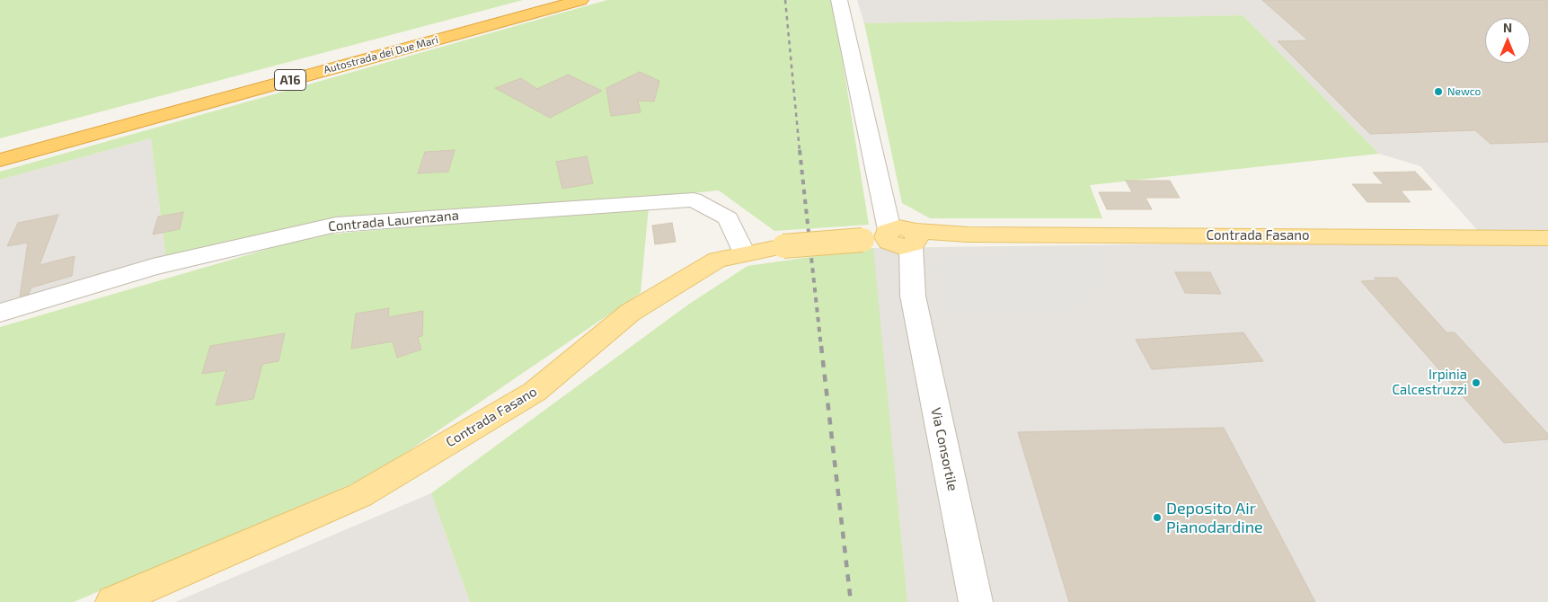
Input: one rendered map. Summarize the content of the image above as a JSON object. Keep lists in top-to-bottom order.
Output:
{
  "streets": {
    "highway": ["Autostrada dei Due Mari", "A16"],
    "main road": ["Contrada Fasano"],
    "street": ["Contrada Laurenzana", "Via Consortile"]
  },
  "crossings": [
    ["Contrada Laurenzana", "Contrada Fasano"],
    ["Contrada Fasano", "Via Consortile"]
  ],
  "places": ["Newco", "Irpinia Calcestruzzi", "Deposito Air Pianodardine"],
  "north": "top"
}
